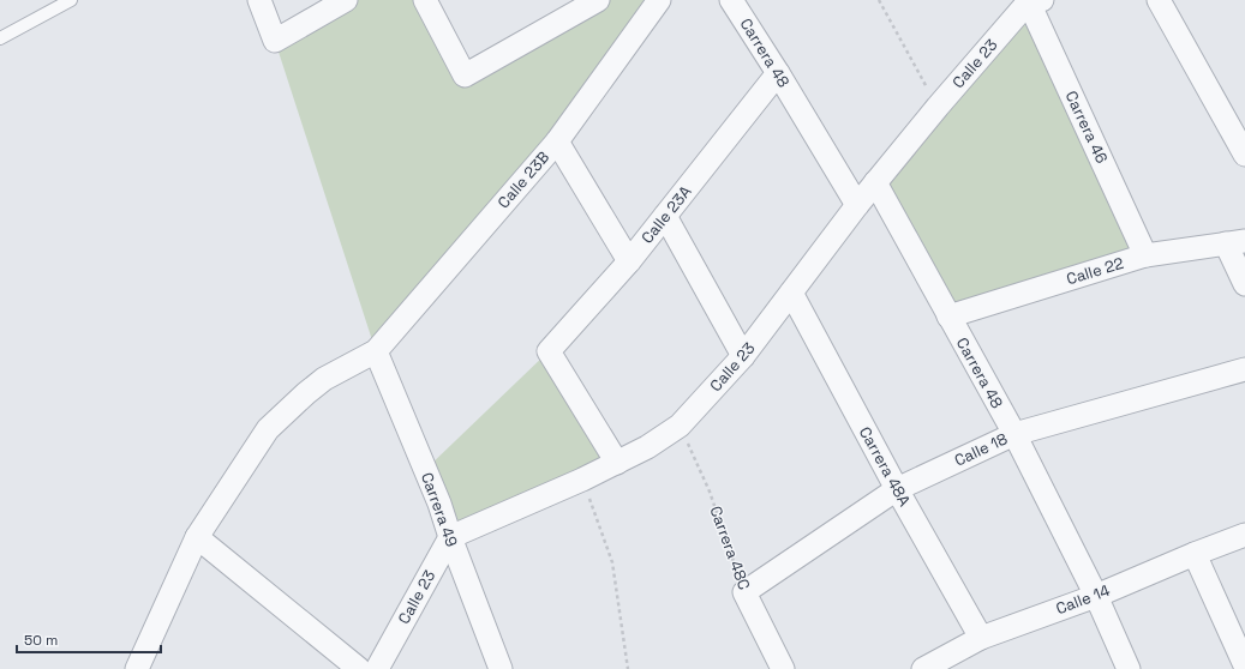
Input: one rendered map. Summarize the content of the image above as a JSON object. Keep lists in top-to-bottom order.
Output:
{
  "streets": {
    "street": [
      "Carrera 48",
      "Calle 23",
      "Carrera 46",
      "Calle 23B",
      "Calle 23A",
      "Calle 22",
      "Calle 18",
      "Carrera 48A",
      "Carrera 49",
      "Carrera 48C",
      "Calle 14"
    ]
  },
  "crossings": [
    ["Carrera 48", "Calle 23"],
    ["Carrera 48", "Calle 23A"],
    ["Carrera 48", "Calle 22"],
    ["Carrera 48", "Calle 18"],
    ["Carrera 48", "Calle 14"],
    ["Calle 23", "Carrera 46"],
    ["Calle 23", "Calle 23A"],
    ["Calle 23", "Carrera 48A"],
    ["Calle 23", "Carrera 49"],
    ["Calle 23", "Carrera 48C"],
    ["Carrera 46", "Calle 22"],
    ["Calle 23B", "Carrera 49"],
    ["Calle 18", "Carrera 48A"],
    ["Calle 18", "Carrera 48C"],
    ["Carrera 48A", "Calle 14"]
  ],
  "scale_bar": "50 m"
}
